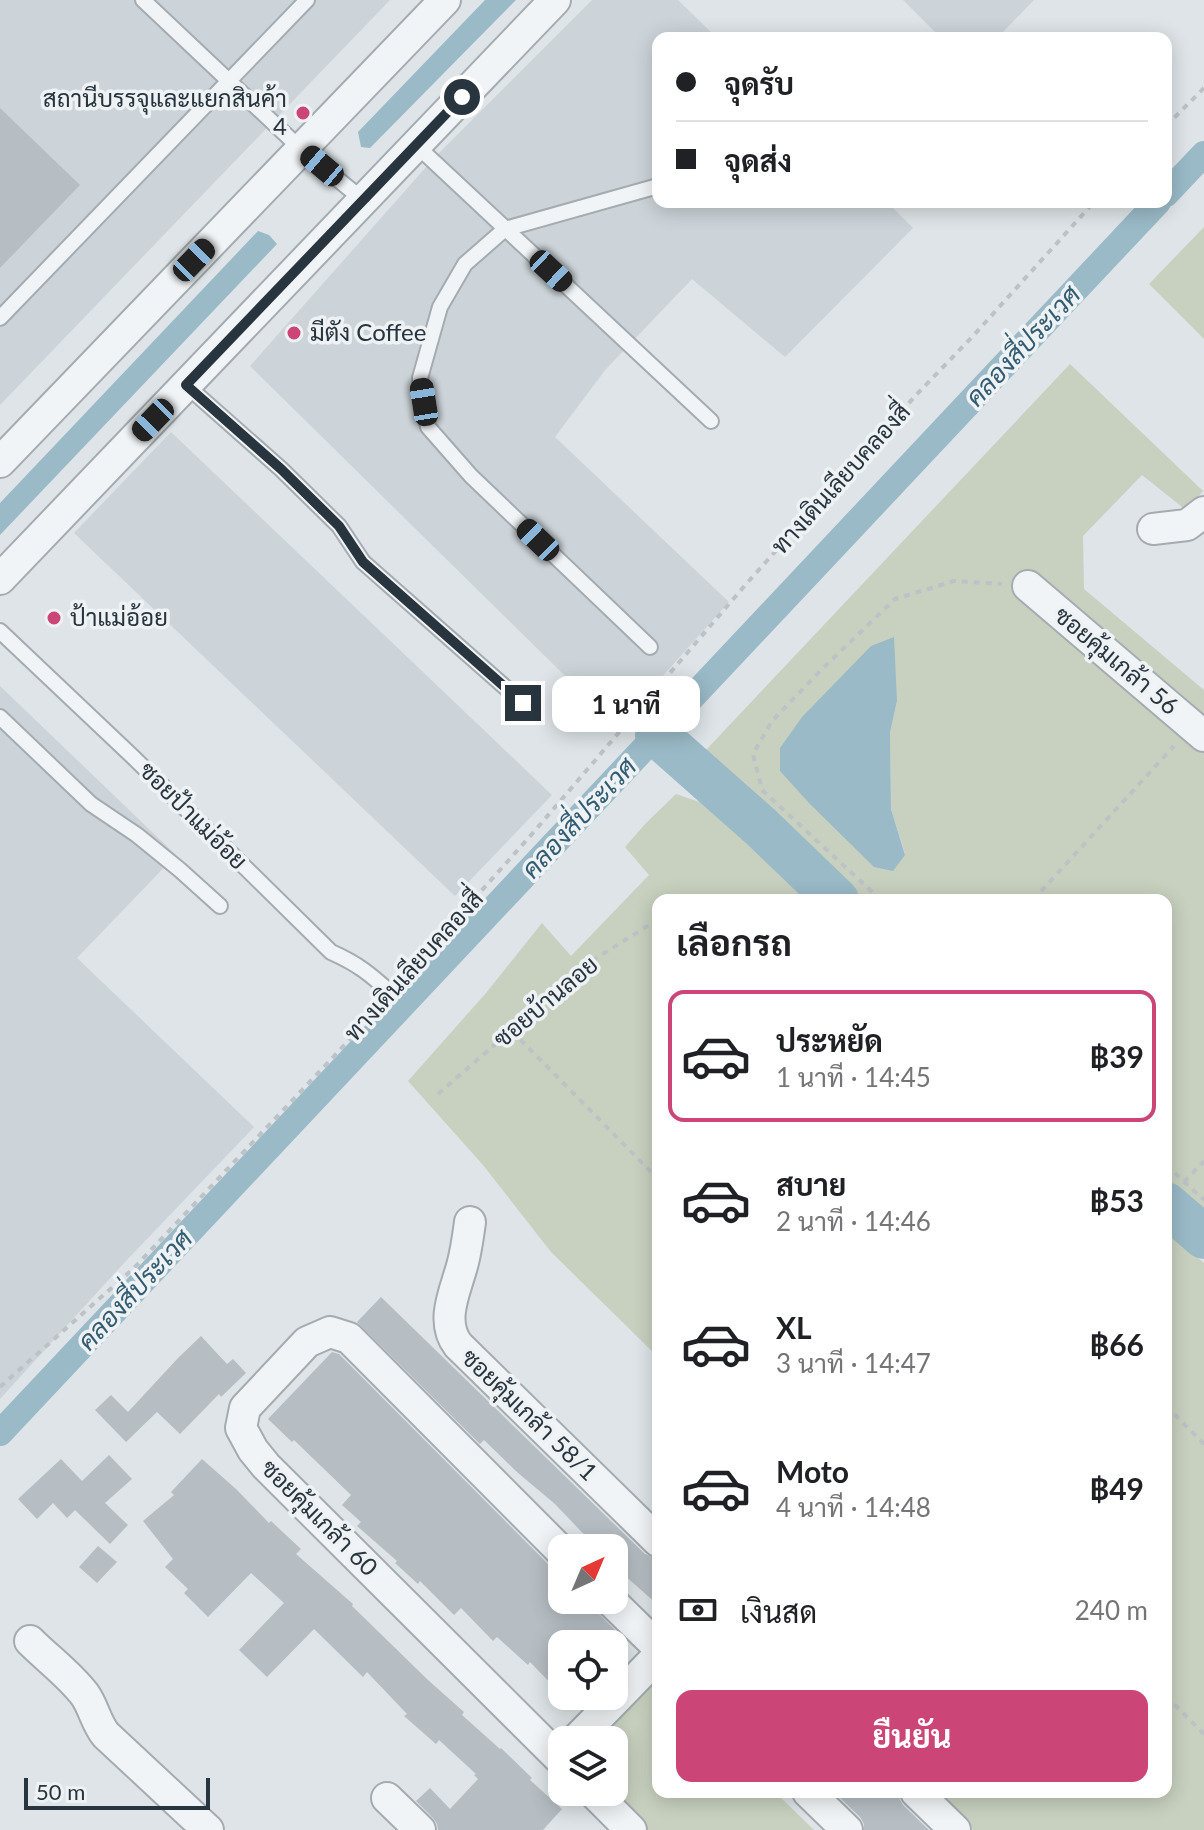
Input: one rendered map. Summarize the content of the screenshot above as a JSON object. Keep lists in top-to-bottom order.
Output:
{
  "streets": {
    "street": ["ซอยคุ้มเกล้า 56", "ซอยคุ้มเกล้า 58/1", "ซอยคุ้มเกล้า 60"],
    "lane": ["ซอยป้าแม่อ้อย"],
    "path": ["ทางเดินเลียบคลองสี่", "ซอยบ้านลอย"]
  },
  "crossings": [
    ["ทางเดินเลียบคลองสี่", "ซอยป้าแม่อ้อย"]
  ],
  "water": ["คลองสี่ประเวศ"],
  "places": ["สถานีบรรจุและแยกสินค้า 4", "มีตัง Coffee", "ป้าแม่อ้อย"],
  "scale_bar": "50 m",
  "north": "top right",
  "page": {
    "banner": ["จุดรับ", "จุดส่ง"],
    "bubble": "1 นาที",
    "heading": "เลือกรถ",
    "list": [
      {
        "name": "ประหยัด",
        "note": "1 นาที · 14:45",
        "value": "฿39"
      },
      {
        "name": "สบาย",
        "note": "2 นาที · 14:46",
        "value": "฿53"
      },
      {
        "name": "XL",
        "note": "3 นาที · 14:47",
        "value": "฿66"
      },
      {
        "name": "Moto",
        "note": "4 นาที · 14:48",
        "value": "฿49"
      }
    ],
    "pay": ["เงินสด", "240 m"],
    "buttons": "ยืนยัน",
    "scale": "50 m"
  }
}
